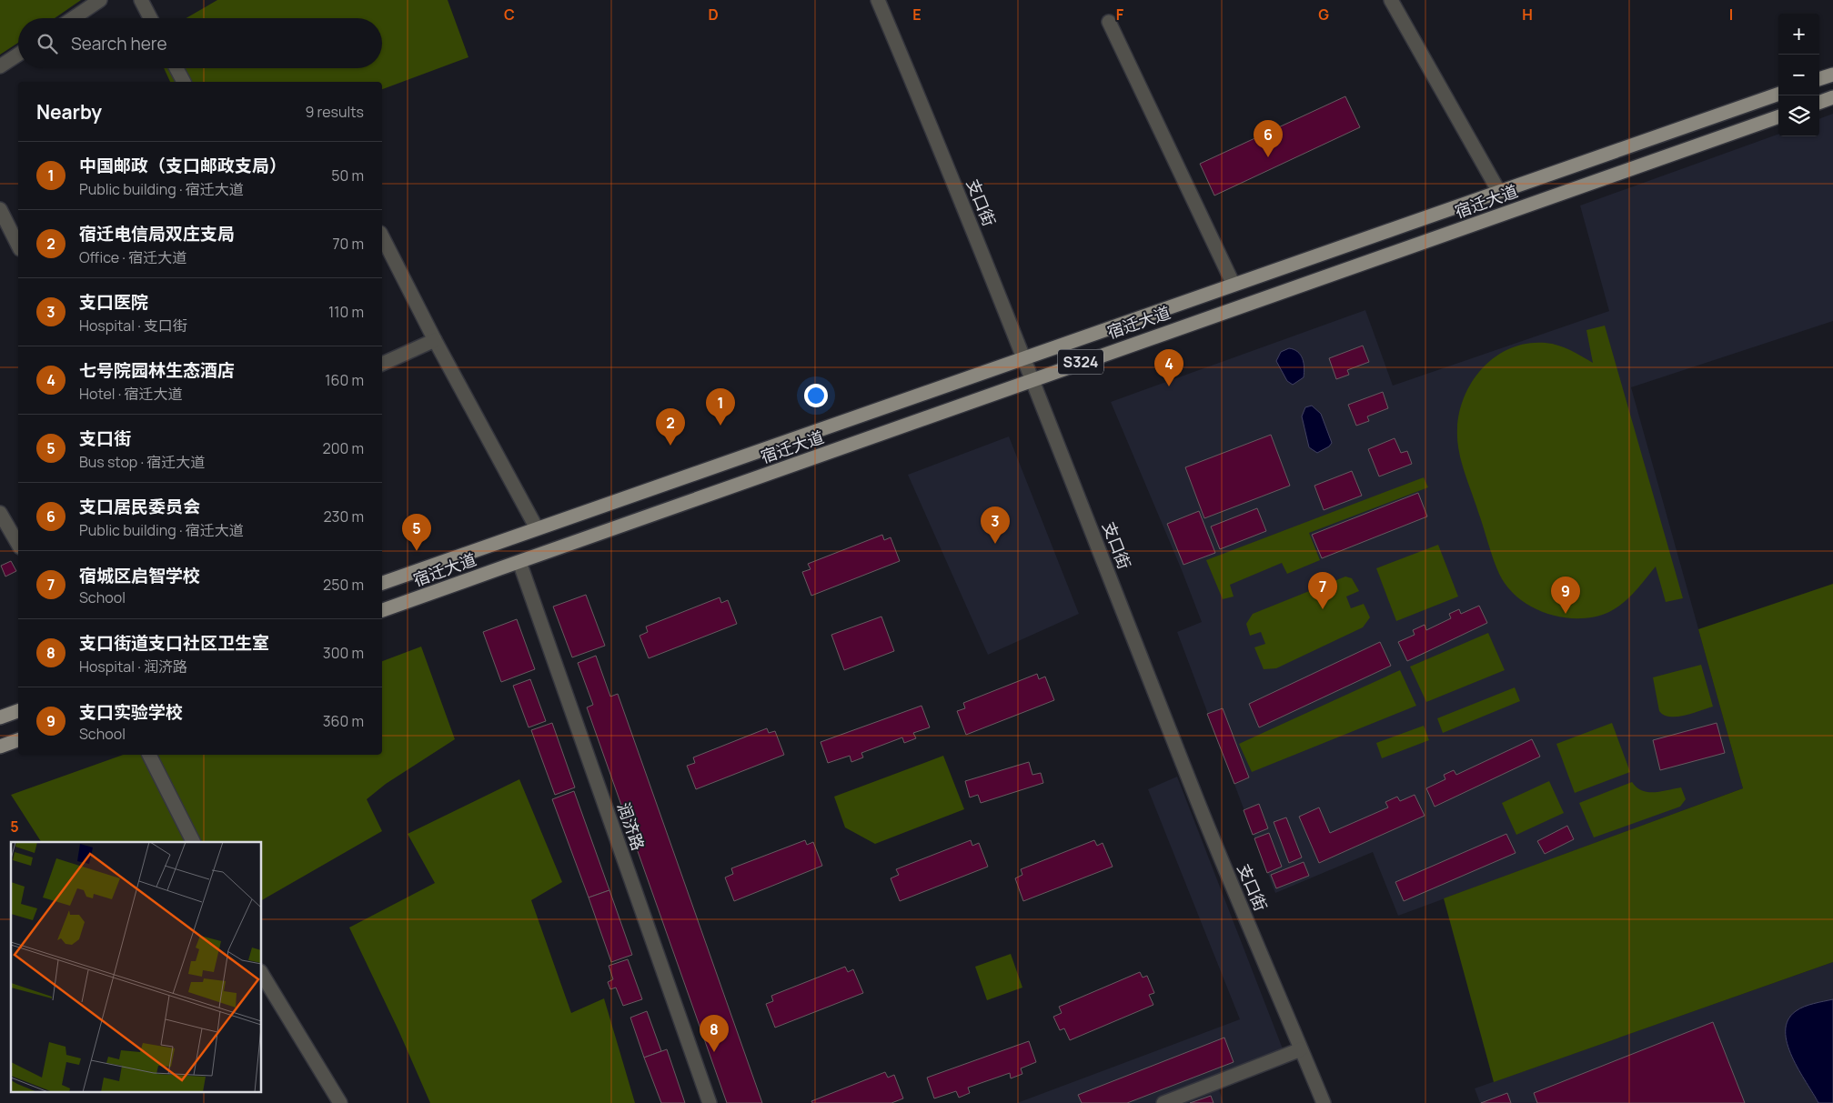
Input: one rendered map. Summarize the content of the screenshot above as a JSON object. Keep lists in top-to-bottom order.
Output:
{
  "streets": {
    "main road": ["宿迁大道", "S324"],
    "street": ["支口街", "润济路"]
  },
  "crossings": [
    ["宿迁大道", "支口街"],
    ["宿迁大道", "润济路"]
  ],
  "page": {
    "map_buttons": ["+", "−"],
    "search": "Search here",
    "heading": ["Nearby", "9 results"],
    "pins": [
      "6",
      "4",
      "1",
      "2",
      "3",
      "5",
      "7",
      "9",
      "8"
    ],
    "list": [
      {
        "mark": "1",
        "name": "中国邮政（支口邮政支局）",
        "note": "Public building · 宿迁大道",
        "value": "50 m"
      },
      {
        "mark": "2",
        "name": "宿迁电信局双庄支局",
        "note": "Office · 宿迁大道",
        "value": "70 m"
      },
      {
        "mark": "3",
        "name": "支口医院",
        "note": "Hospital · 支口街",
        "value": "110 m"
      },
      {
        "mark": "4",
        "name": "七号院园林生态酒店",
        "note": "Hotel · 宿迁大道",
        "value": "160 m"
      },
      {
        "mark": "5",
        "name": "支口街",
        "note": "Bus stop · 宿迁大道",
        "value": "200 m"
      },
      {
        "mark": "6",
        "name": "支口居民委员会",
        "note": "Public building · 宿迁大道",
        "value": "230 m"
      },
      {
        "mark": "7",
        "name": "宿城区启智学校",
        "note": "School",
        "value": "250 m"
      },
      {
        "mark": "8",
        "name": "支口街道支口社区卫生室",
        "note": "Hospital · 润济路",
        "value": "300 m"
      },
      {
        "mark": "9",
        "name": "支口实验学校",
        "note": "School",
        "value": "360 m"
      }
    ]
  },
  "grid": {
    "columns": [
      "C",
      "D",
      "E",
      "F",
      "G",
      "H",
      "I"
    ],
    "rows": ["5"]
  }
}
